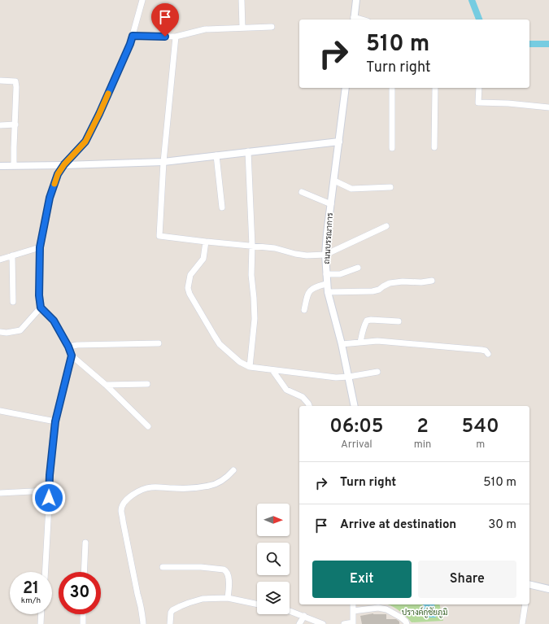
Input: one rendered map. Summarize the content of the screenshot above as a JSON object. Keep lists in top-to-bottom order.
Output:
{
  "streets": {
    "street": ["ถนนบรรณาการ"]
  },
  "parks": ["ปรางค์กู่ชัยภูมิ"],
  "north": "right",
  "page": {
    "turn": ["510 m", "Turn right"],
    "eta": [
      "06:05",
      "Arrival",
      "2",
      "min",
      "540",
      "m"
    ],
    "list": [
      {
        "name": "Turn right",
        "value": "510 m"
      },
      {
        "name": "Arrive at destination",
        "value": "30 m"
      }
    ],
    "buttons": ["Exit", "Share"],
    "speed": "21 km/h",
    "limit": "30"
  }
}
